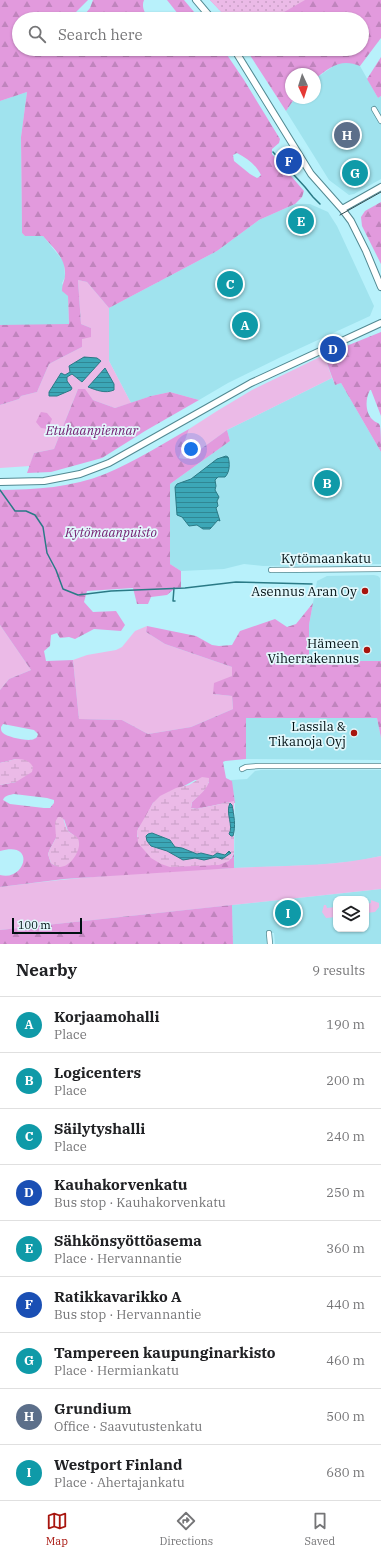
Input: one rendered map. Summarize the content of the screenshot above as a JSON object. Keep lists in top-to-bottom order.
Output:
{
  "streets": {
    "street": ["Kytömaankatu"]
  },
  "parks": ["Etuhaanpiennar", "Kytömaanpuisto"],
  "places": ["Asennus Aran Oy", "Hämeen Viherrakennus", "Lassila & Tikanoja Oyj"],
  "scale_bar": "100 m",
  "north": "bottom",
  "page": {
    "search": "Search here",
    "pins": [
      "H",
      "F",
      "G",
      "E",
      "C",
      "A",
      "D",
      "B",
      "I"
    ],
    "scale": "100 m",
    "heading": ["Nearby", "9 results"],
    "list": [
      {
        "mark": "A",
        "name": "Korjaamohalli",
        "note": "Place",
        "value": "190 m"
      },
      {
        "mark": "B",
        "name": "Logicenters",
        "note": "Place",
        "value": "200 m"
      },
      {
        "mark": "C",
        "name": "Säilytyshalli",
        "note": "Place",
        "value": "240 m"
      },
      {
        "mark": "D",
        "name": "Kauhakorvenkatu",
        "note": "Bus stop · Kauhakorvenkatu",
        "value": "250 m"
      },
      {
        "mark": "E",
        "name": "Sähkönsyöttöasema",
        "note": "Place · Hervannantie",
        "value": "360 m"
      },
      {
        "mark": "F",
        "name": "Ratikkavarikko A",
        "note": "Bus stop · Hervannantie",
        "value": "440 m"
      },
      {
        "mark": "G",
        "name": "Tampereen kaupunginarkisto",
        "note": "Place · Hermiankatu",
        "value": "460 m"
      },
      {
        "mark": "H",
        "name": "Grundium",
        "note": "Office · Saavutustenkatu",
        "value": "500 m"
      },
      {
        "mark": "I",
        "name": "Westport Finland",
        "note": "Place · Ahertajankatu",
        "value": "680 m"
      }
    ],
    "nav": ["Map", "Directions", "Saved"]
  }
}
